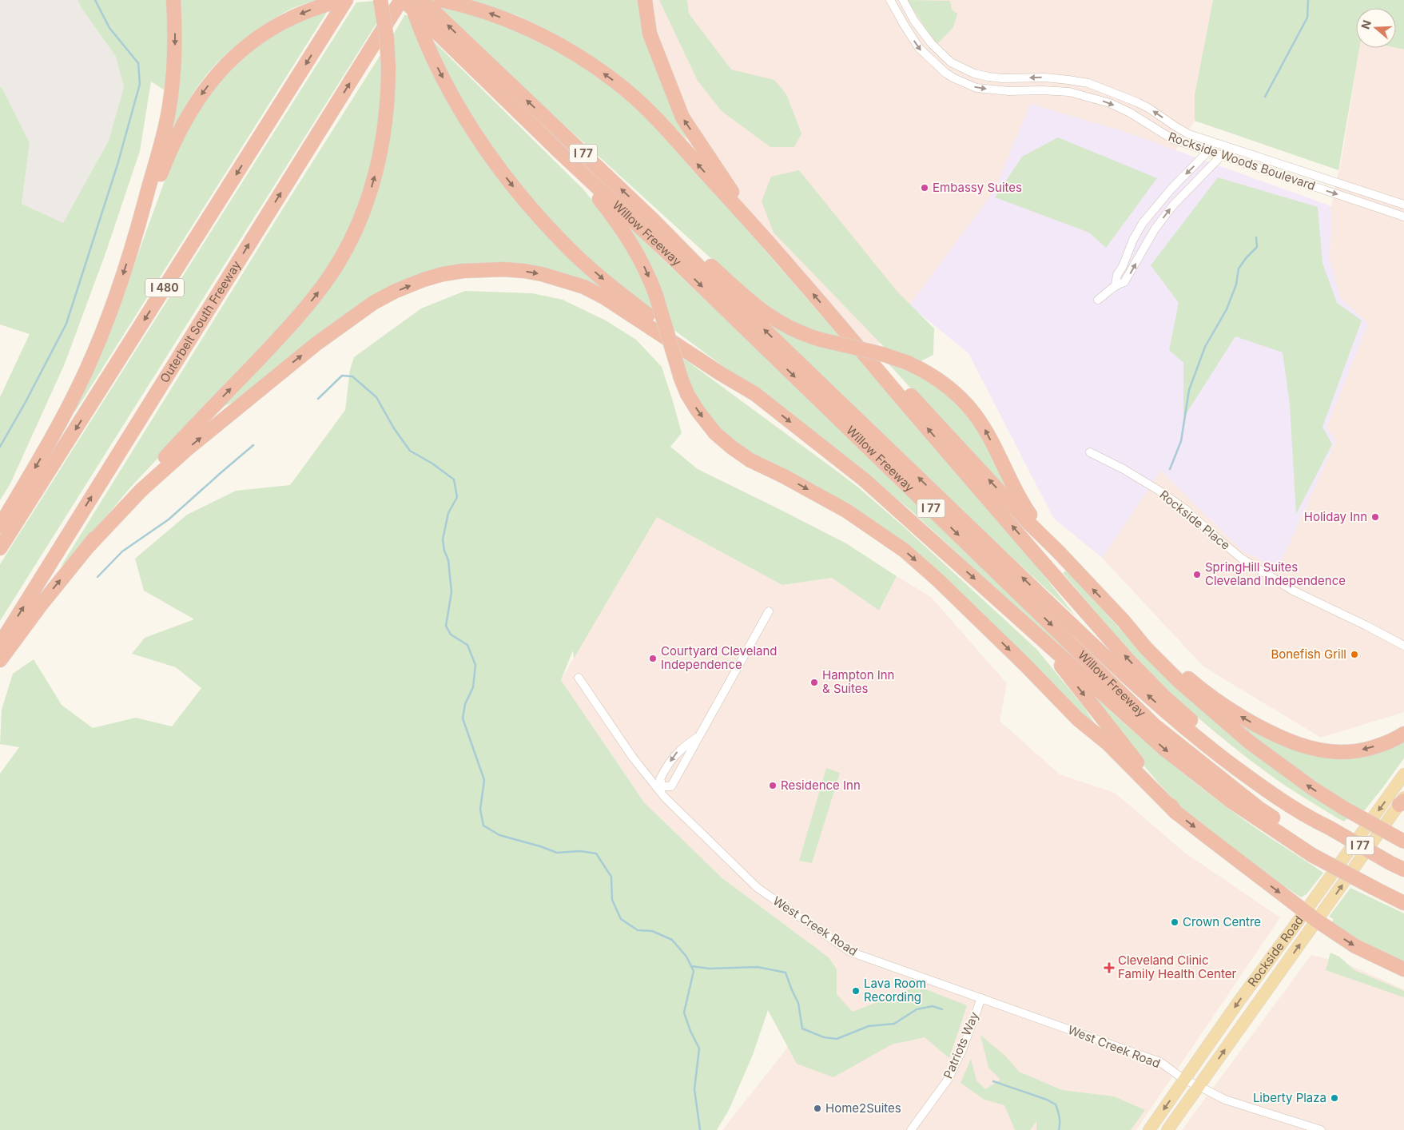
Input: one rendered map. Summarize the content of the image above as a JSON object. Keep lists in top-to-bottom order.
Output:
{
  "streets": {
    "highway": [
      "I 77",
      "Willow Freeway",
      "I 480",
      "Outerbelt South Freeway"
    ],
    "main road": ["Rockside Road"],
    "street": [
      "Rockside Woods Boulevard",
      "Rockside Place",
      "West Creek Road",
      "Patriots Way"
    ]
  },
  "crossings": [
    ["Willow Freeway", "Outerbelt South Freeway"],
    ["West Creek Road", "Rockside Road"],
    ["West Creek Road", "Patriots Way"]
  ],
  "places": {
    "other": [
      "Embassy Suites",
      "Holiday Inn",
      "SpringHill Suites Cleveland Independence",
      "Bonefish Grill",
      "Courtyard Cleveland Independence",
      "Hampton Inn & Suites",
      "Residence Inn",
      "Crown Centre",
      "Lava Room Recording",
      "Liberty Plaza",
      "Home2Suites"
    ],
    "health": ["Cleveland Clinic Family Health Center"]
  },
  "north": "left"
}
